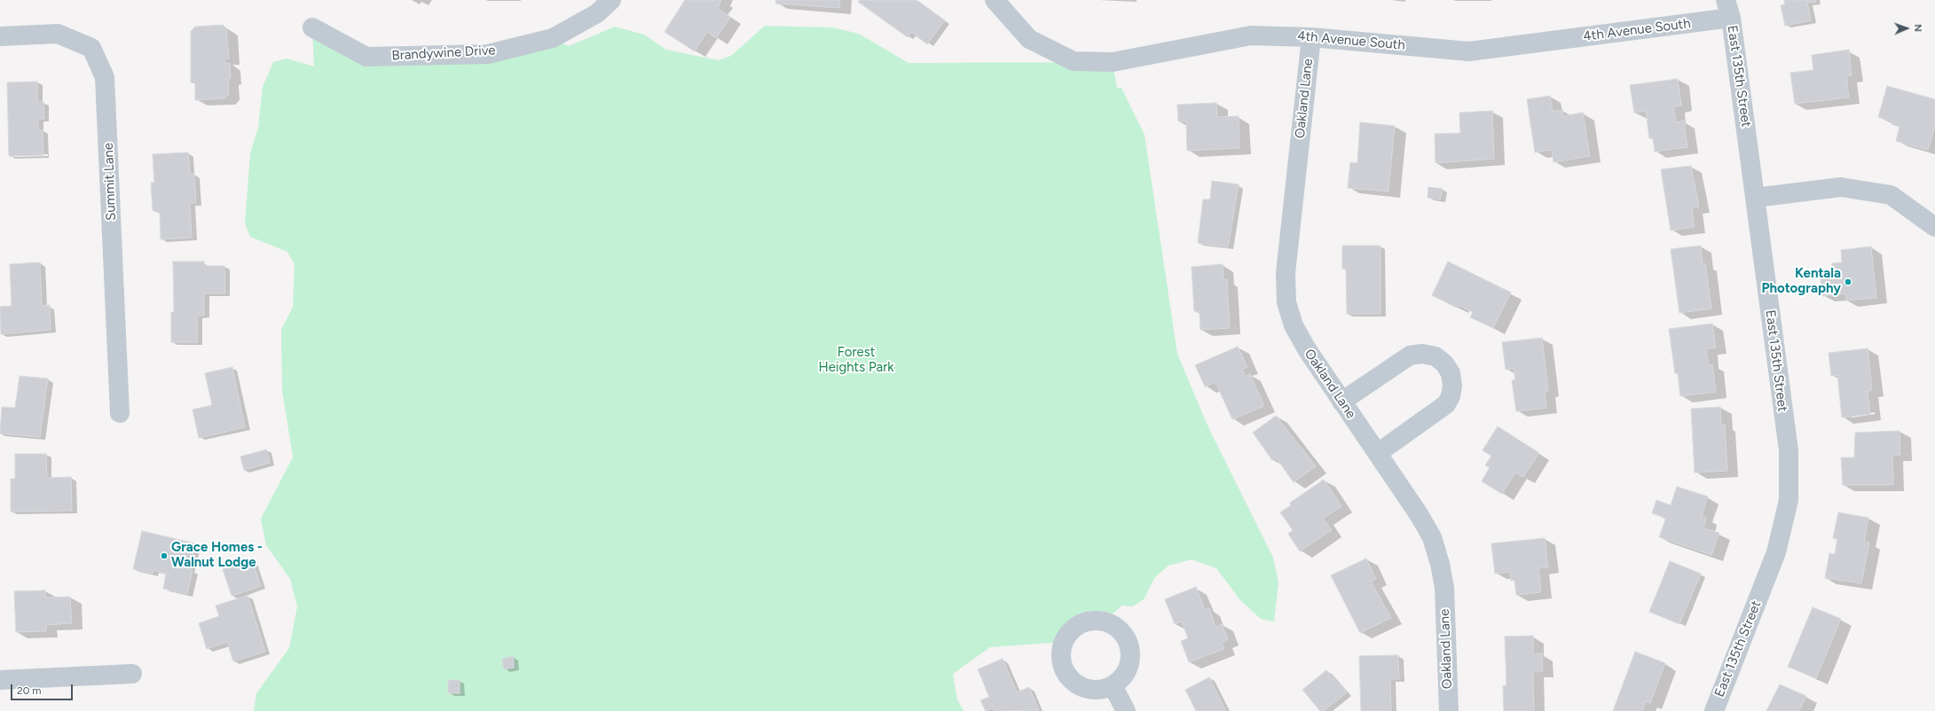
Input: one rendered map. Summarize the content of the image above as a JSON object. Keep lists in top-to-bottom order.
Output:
{
  "streets": {
    "street": [
      "4th Avenue South",
      "Brandywine Drive",
      "East 135th Street",
      "Oakland Lane",
      "Summit Lane"
    ]
  },
  "crossings": [
    ["4th Avenue South", "East 135th Street"],
    ["4th Avenue South", "Oakland Lane"]
  ],
  "parks": ["Forest Heights Park"],
  "places": ["Kentala Photography", "Grace Homes - Walnut Lodge"],
  "scale_bar": "20 m",
  "north": "right"
}
